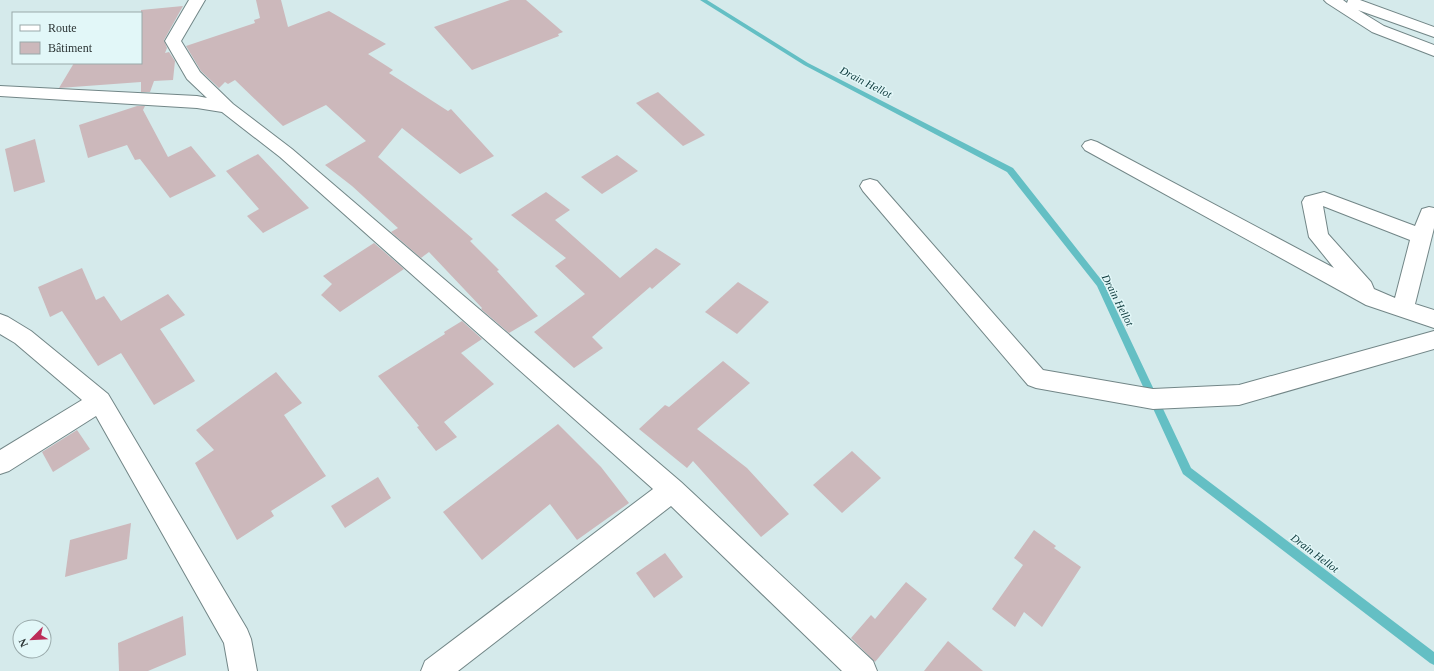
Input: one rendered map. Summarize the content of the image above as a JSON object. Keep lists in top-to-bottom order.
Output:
{
  "water": ["Drain Hellot"],
  "legend": ["Route", "Bâtiment"],
  "north": "bottom left"
}
